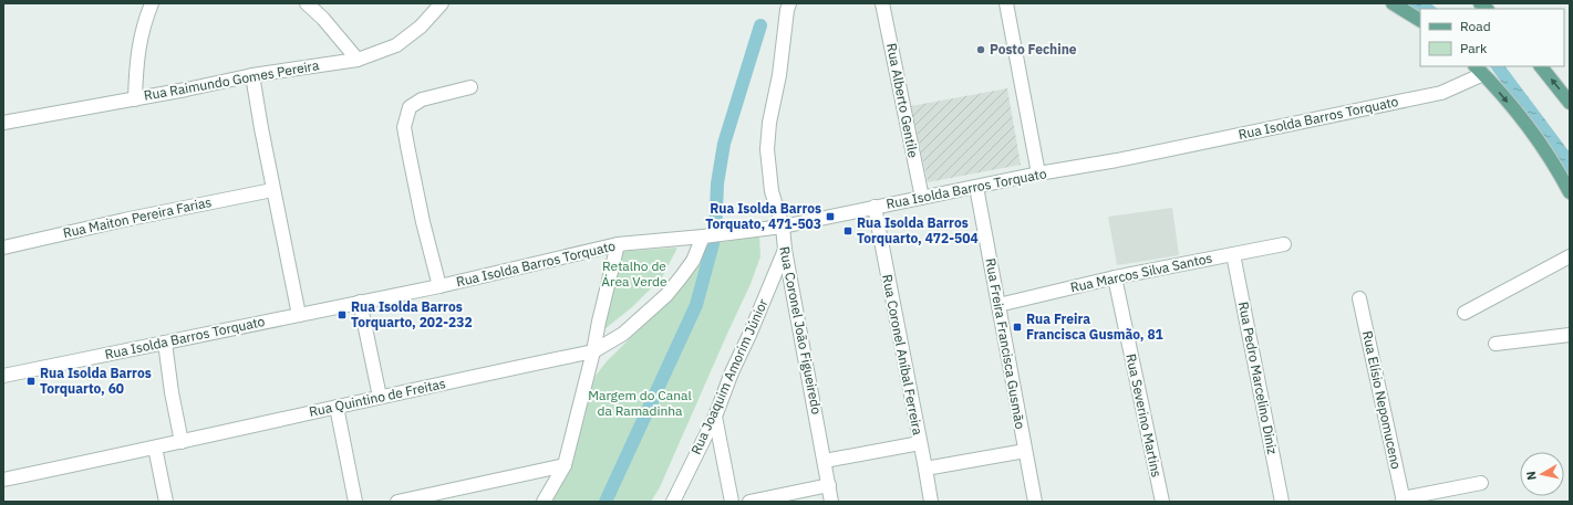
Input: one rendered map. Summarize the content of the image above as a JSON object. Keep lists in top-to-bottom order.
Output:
{
  "streets": {
    "street": [
      "Rua Raimundo Gomes Pereira",
      "Rua Alberto Gentile",
      "Rua Isolda Barros Torquato",
      "Rua Maiton Pereira Farias",
      "Rua Marcos Silva Santos",
      "Rua Coronel João Figueiredo",
      "Rua Freira Francisca Gusmão",
      "Rua Coronel Aníbal Ferreira",
      "Rua Joaquim Amorim Júnior",
      "Rua Pedro Marcelino Diniz",
      "Rua Quintino de Freitas",
      "Rua Elísio Nepomuceno",
      "Rua Severino Martins"
    ]
  },
  "crossings": [
    ["Rua Alberto Gentile", "Rua Isolda Barros Torquato"],
    ["Rua Isolda Barros Torquato", "Rua Coronel João Figueiredo"],
    ["Rua Isolda Barros Torquato", "Rua Freira Francisca Gusmão"],
    ["Rua Isolda Barros Torquato", "Rua Coronel Aníbal Ferreira"],
    ["Rua Isolda Barros Torquato", "Rua Quintino de Freitas"],
    ["Rua Marcos Silva Santos", "Rua Freira Francisca Gusmão"],
    ["Rua Marcos Silva Santos", "Rua Pedro Marcelino Diniz"],
    ["Rua Marcos Silva Santos", "Rua Severino Martins"],
    ["Rua Coronel João Figueiredo", "Rua Joaquim Amorim Júnior"]
  ],
  "parks": ["Retalho de Área Verde", "Margem do Canal da Ramadinha"],
  "places": {
    "other": ["Posto Fechine"],
    "transit": [
      "Rua Isolda Barros Torquato, 471-503",
      "Rua Isolda Barros Torquarto, 472-504",
      "Rua Isolda Barros Torquarto, 202-232",
      "Rua Freira Francisca Gusmão, 81",
      "Rua Isolda Barros Torquarto, 60"
    ]
  },
  "legend": ["Road", "Park"],
  "north": "left"
}
